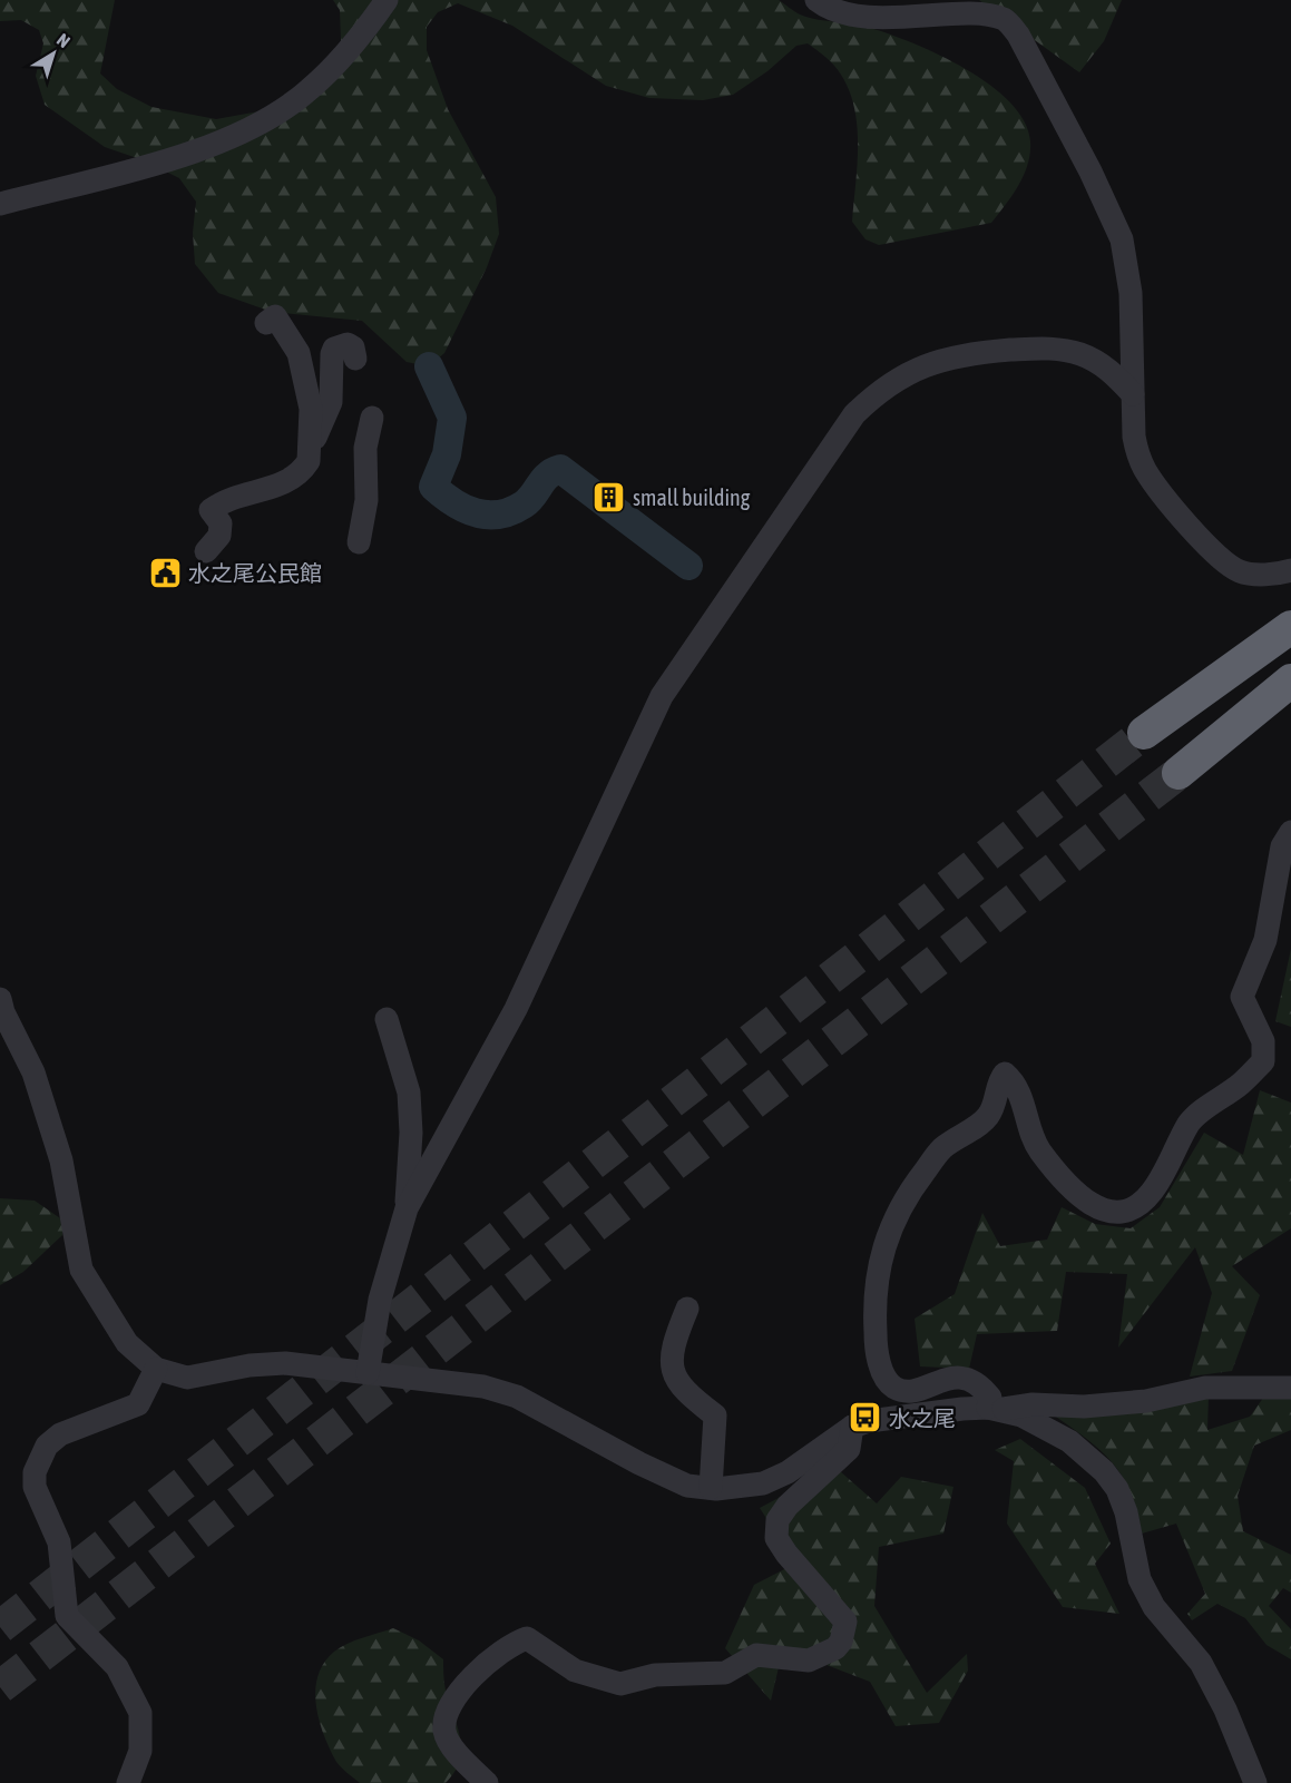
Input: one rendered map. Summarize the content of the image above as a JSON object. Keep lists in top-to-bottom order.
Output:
{
  "places": {
    "building": ["small building"],
    "public building": ["水之尾公民館"],
    "bus stop": ["水之尾"]
  },
  "north": "top right"
}
